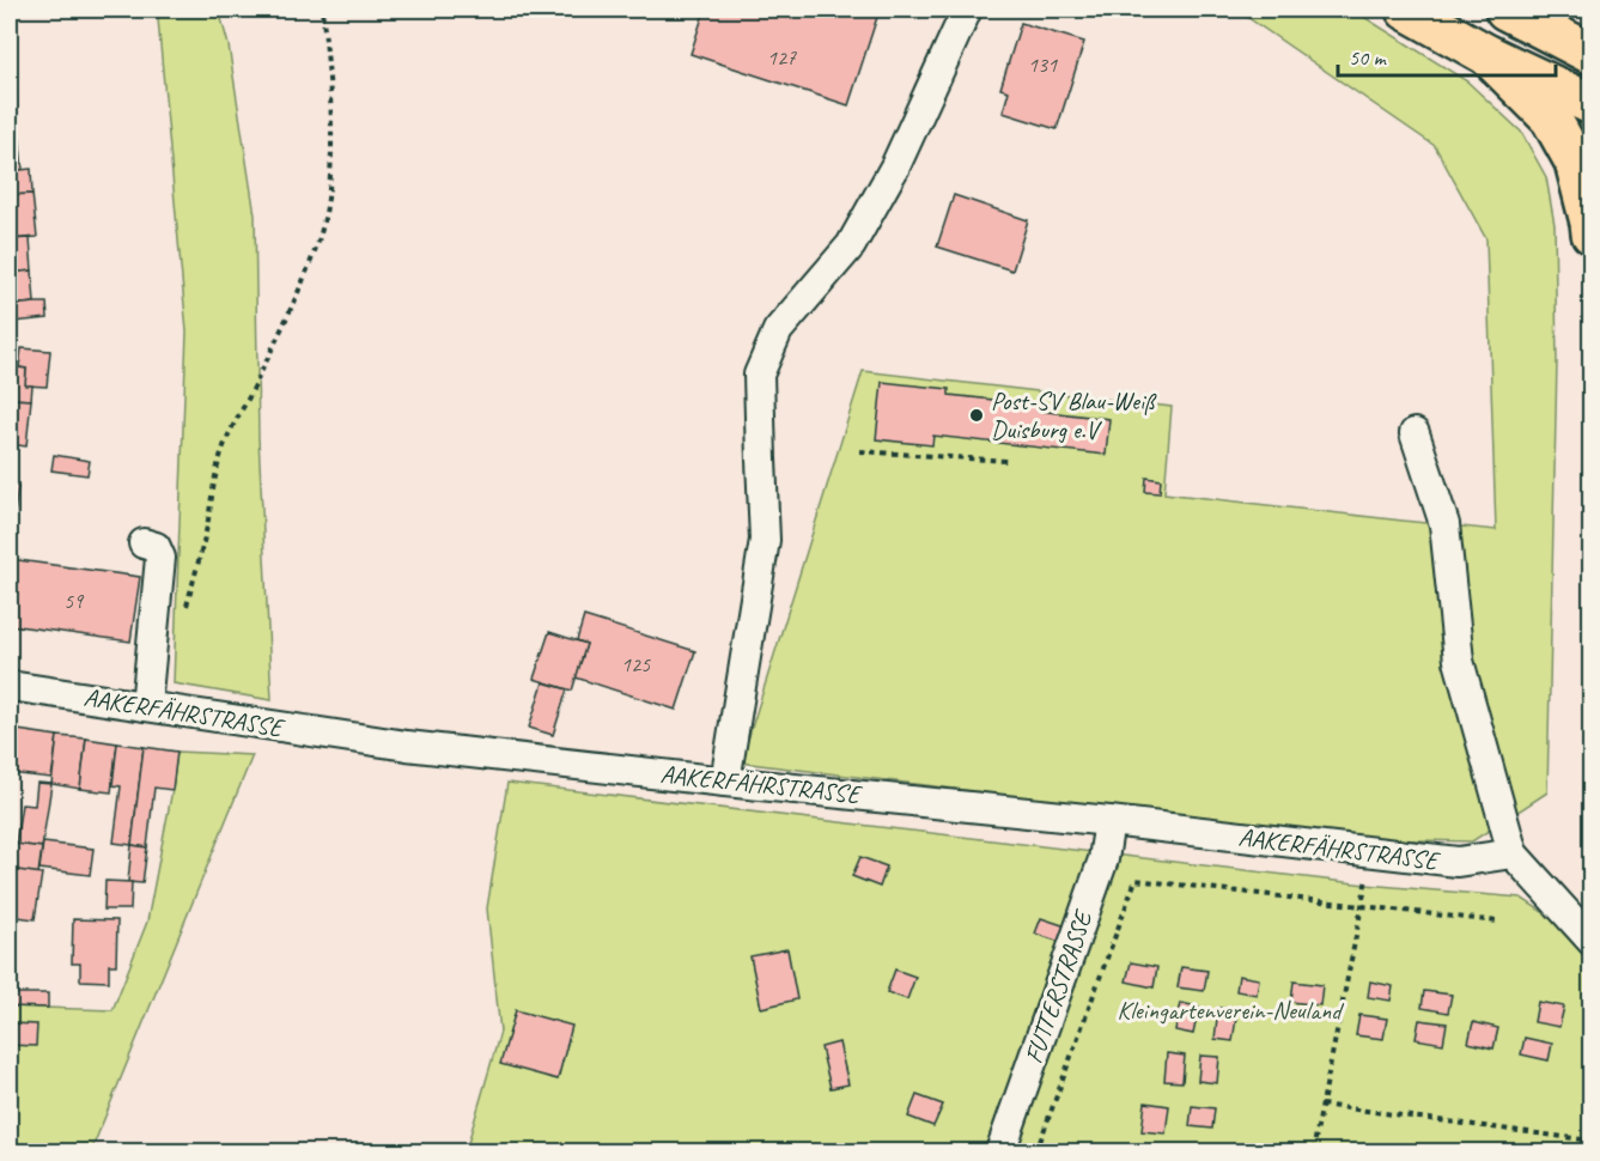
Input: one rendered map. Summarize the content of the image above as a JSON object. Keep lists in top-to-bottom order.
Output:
{
  "streets": {
    "street": ["AAKERFÄHRSTRASSE", "FUTTERSTRASSE"]
  },
  "crossings": [
    ["AAKERFÄHRSTRASSE", "FUTTERSTRASSE"]
  ],
  "parks": ["Kleingartenverein-Neuland"],
  "places": ["Post-SV Blau-Weiß Duisburg e.V"],
  "house_numbers": [
    "127",
    "131",
    "59",
    "125"
  ],
  "scale_bar": "50 m"
}
